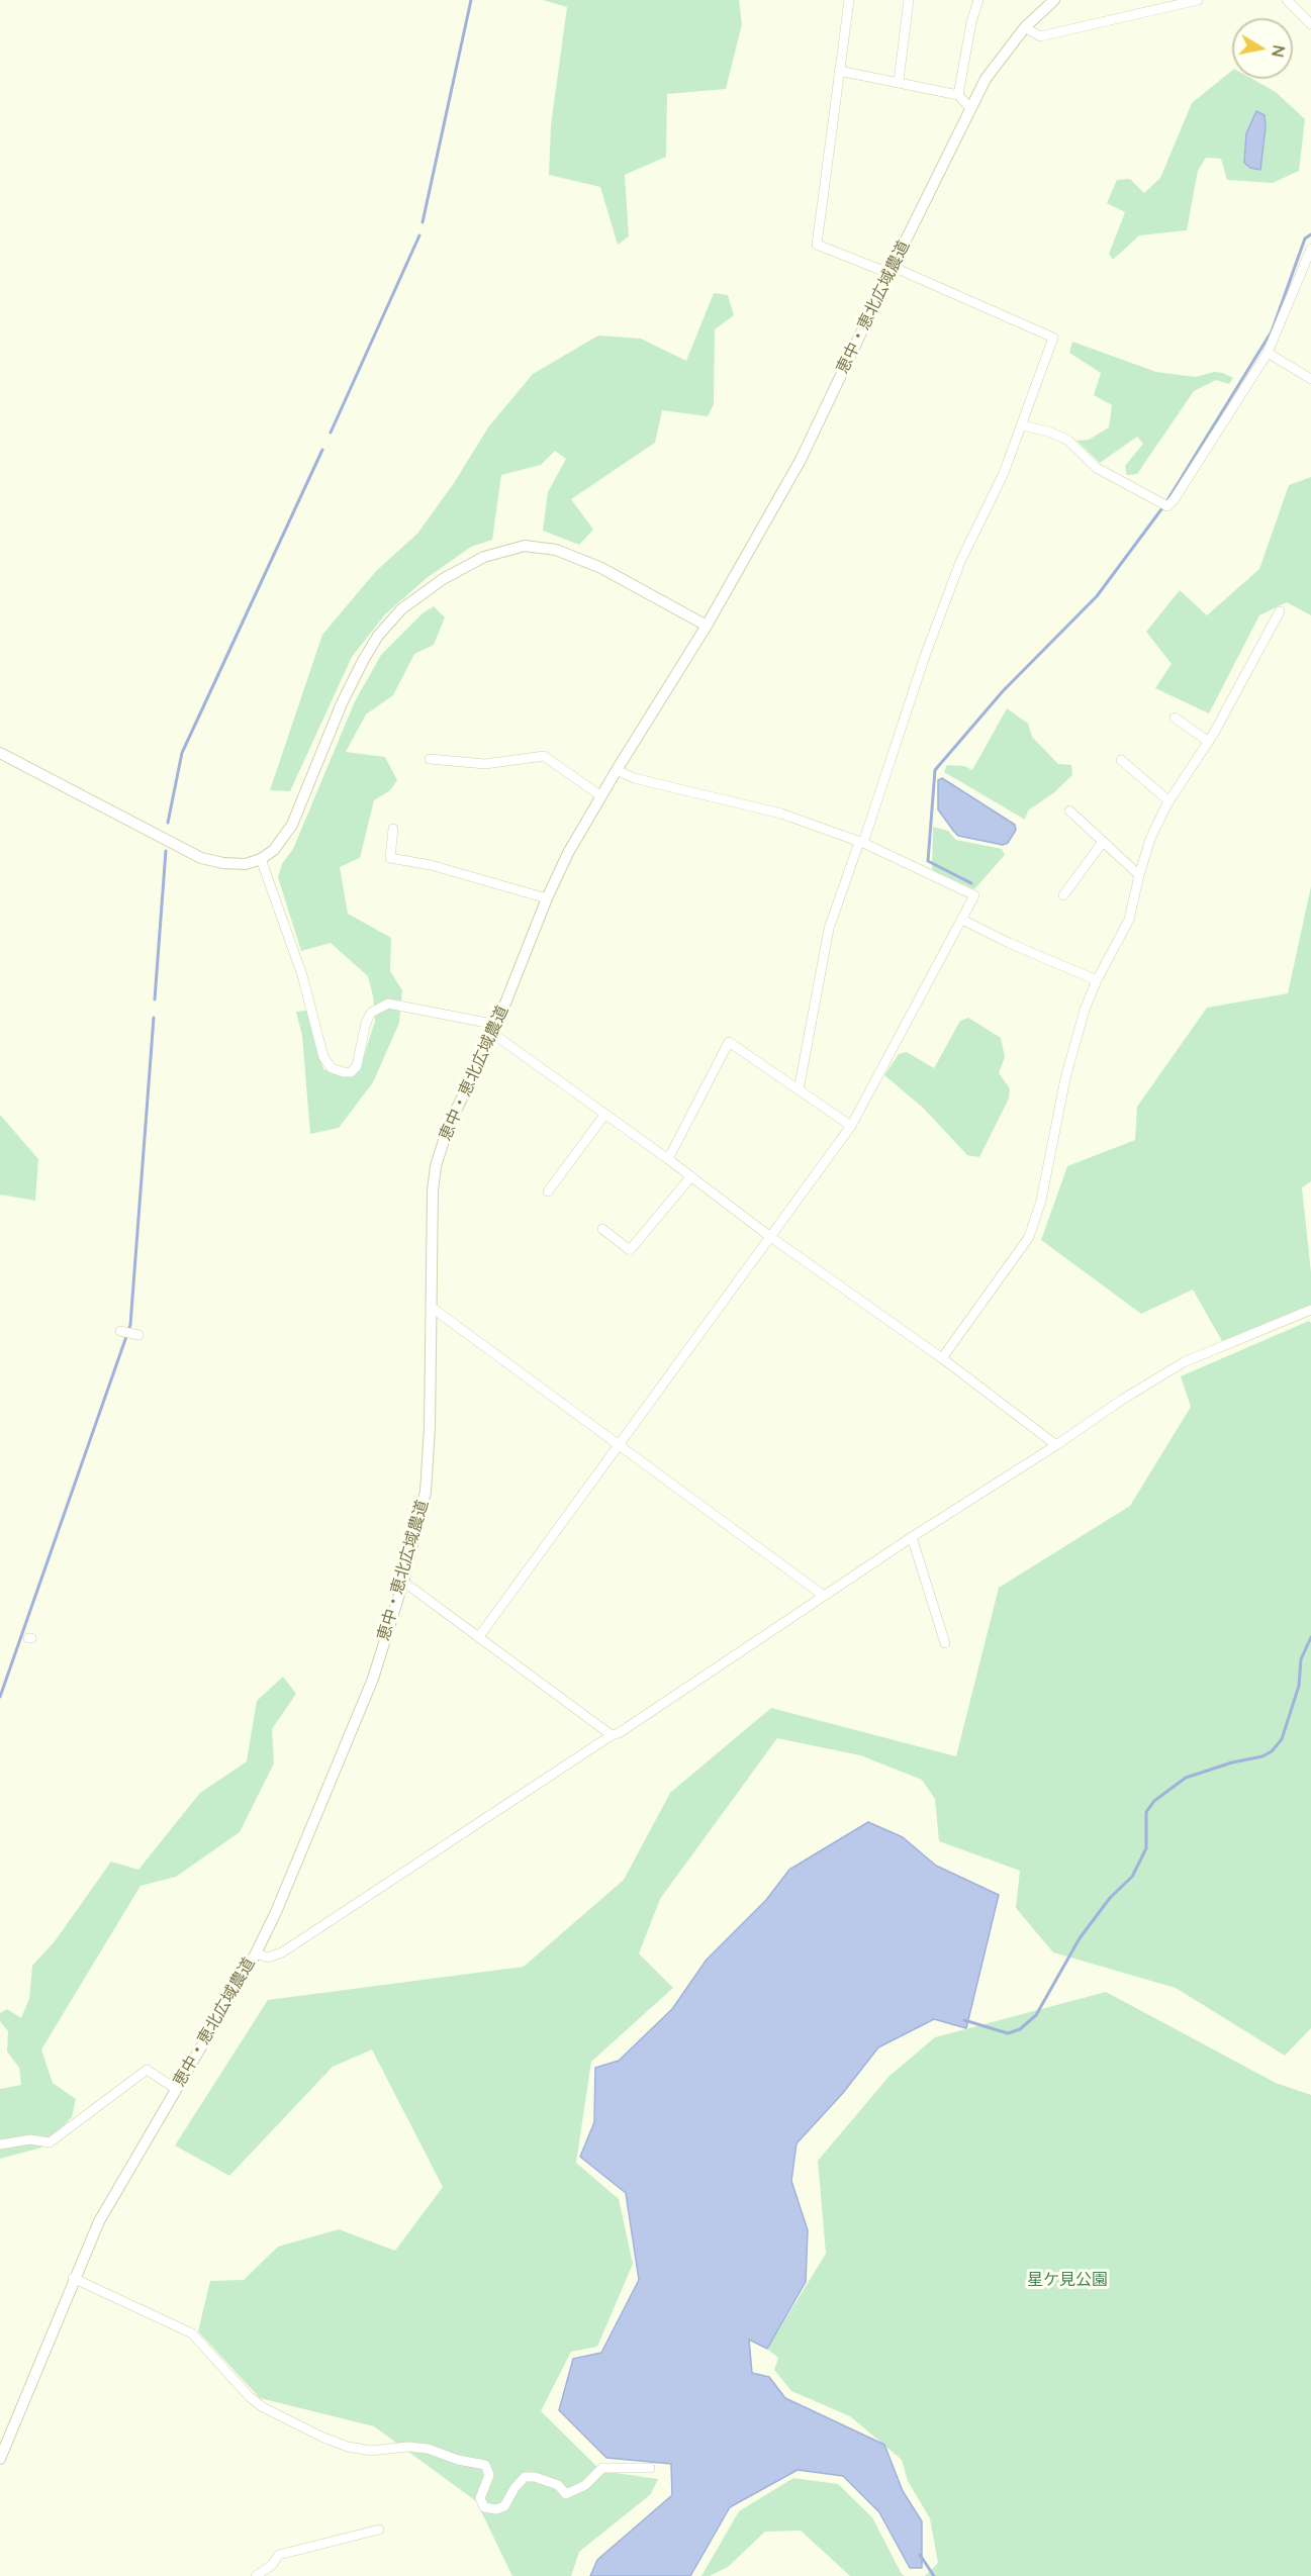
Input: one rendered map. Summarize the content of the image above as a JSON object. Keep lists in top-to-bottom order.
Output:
{
  "streets": {
    "street": ["恵中・恵北広域農道"]
  },
  "parks": ["星ケ見公園"],
  "north": "right"
}
